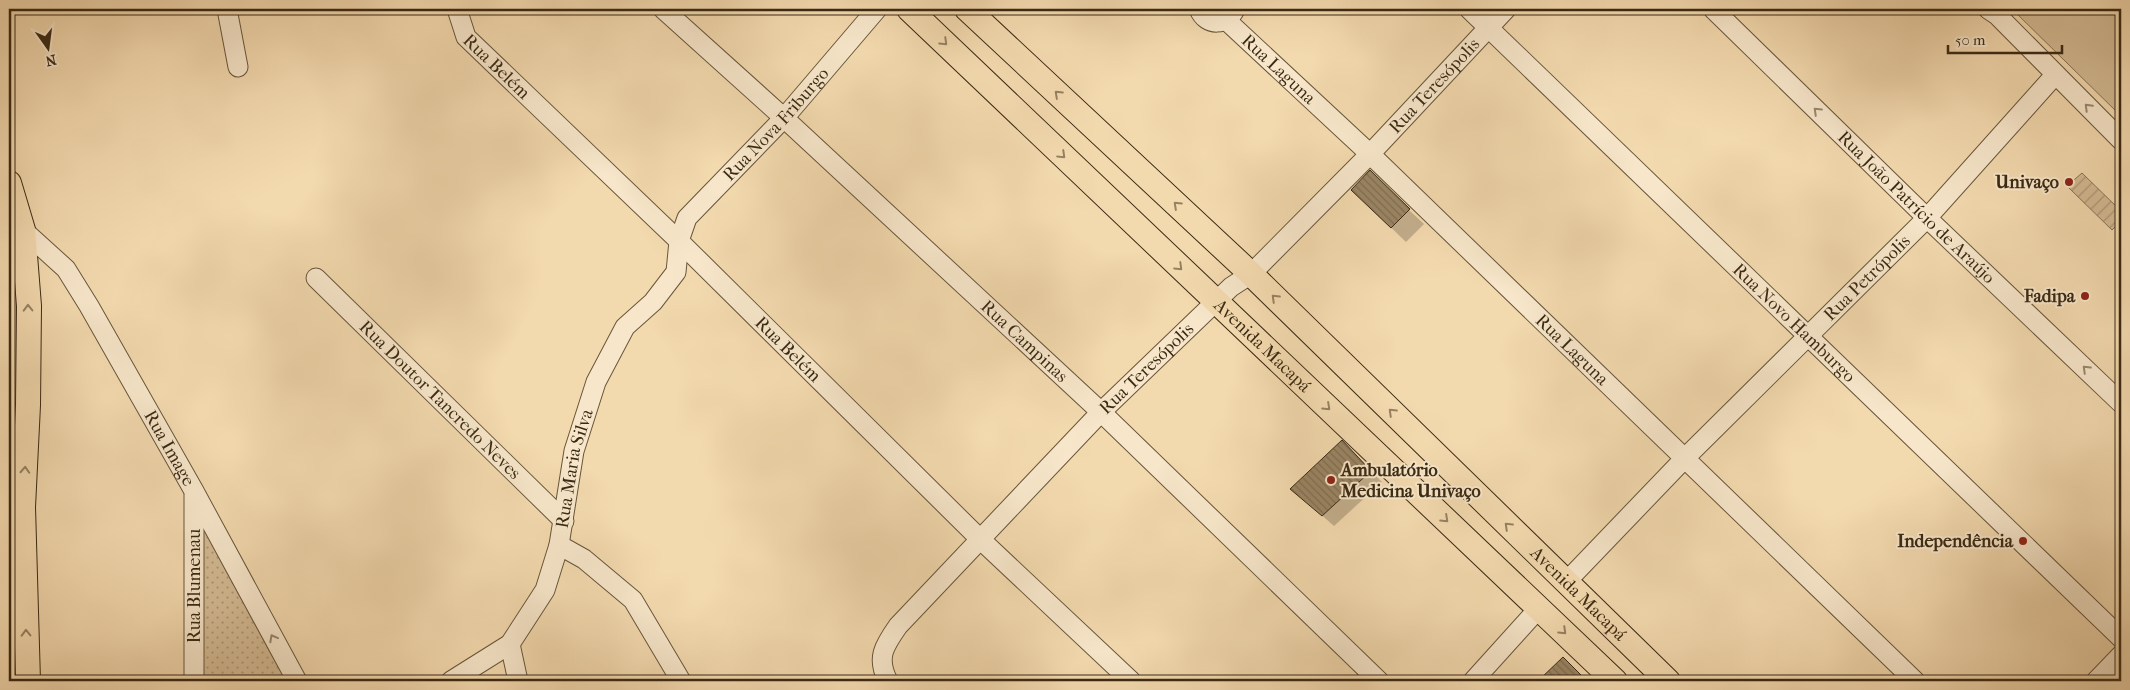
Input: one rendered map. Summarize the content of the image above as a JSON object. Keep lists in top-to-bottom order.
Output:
{
  "streets": {
    "main road": ["Avenida Macapá"],
    "street": [
      "Rua Belém",
      "Rua Laguna",
      "Rua Teresópolis",
      "Rua Nova Friburgo",
      "Rua João Patrício de Araújo",
      "Rua Petrópolis",
      "Rua Novo Hamburgo",
      "Rua Campinas",
      "Rua Doutor Tancredo Neves",
      "Rua Image",
      "Rua Maria Silva",
      "Rua Blumenau"
    ]
  },
  "crossings": [
    ["Rua Belém", "Rua Teresópolis"],
    ["Rua Belém", "Rua Nova Friburgo"],
    ["Rua Belém", "Rua Maria Silva"],
    ["Rua Laguna", "Rua Teresópolis"],
    ["Rua Laguna", "Rua Petrópolis"],
    ["Rua Teresópolis", "Rua Novo Hamburgo"],
    ["Rua Teresópolis", "Rua Campinas"],
    ["Rua Teresópolis", "Avenida Macapá"],
    ["Rua Nova Friburgo", "Rua Campinas"],
    ["Rua Nova Friburgo", "Rua Maria Silva"],
    ["Rua João Patrício de Araújo", "Rua Petrópolis"],
    ["Rua Petrópolis", "Rua Novo Hamburgo"],
    ["Rua Petrópolis", "Avenida Macapá"],
    ["Rua Doutor Tancredo Neves", "Rua Maria Silva"],
    ["Rua Image", "Rua Blumenau"]
  ],
  "one_way": ["Rua João Patrício de Araújo", "Rua Image"],
  "places": [
    "Univaço",
    "Fadipa",
    "Ambulatório Medicina Univaço",
    "Independência"
  ],
  "scale_bar": "50 m",
  "north": "bottom"
}
